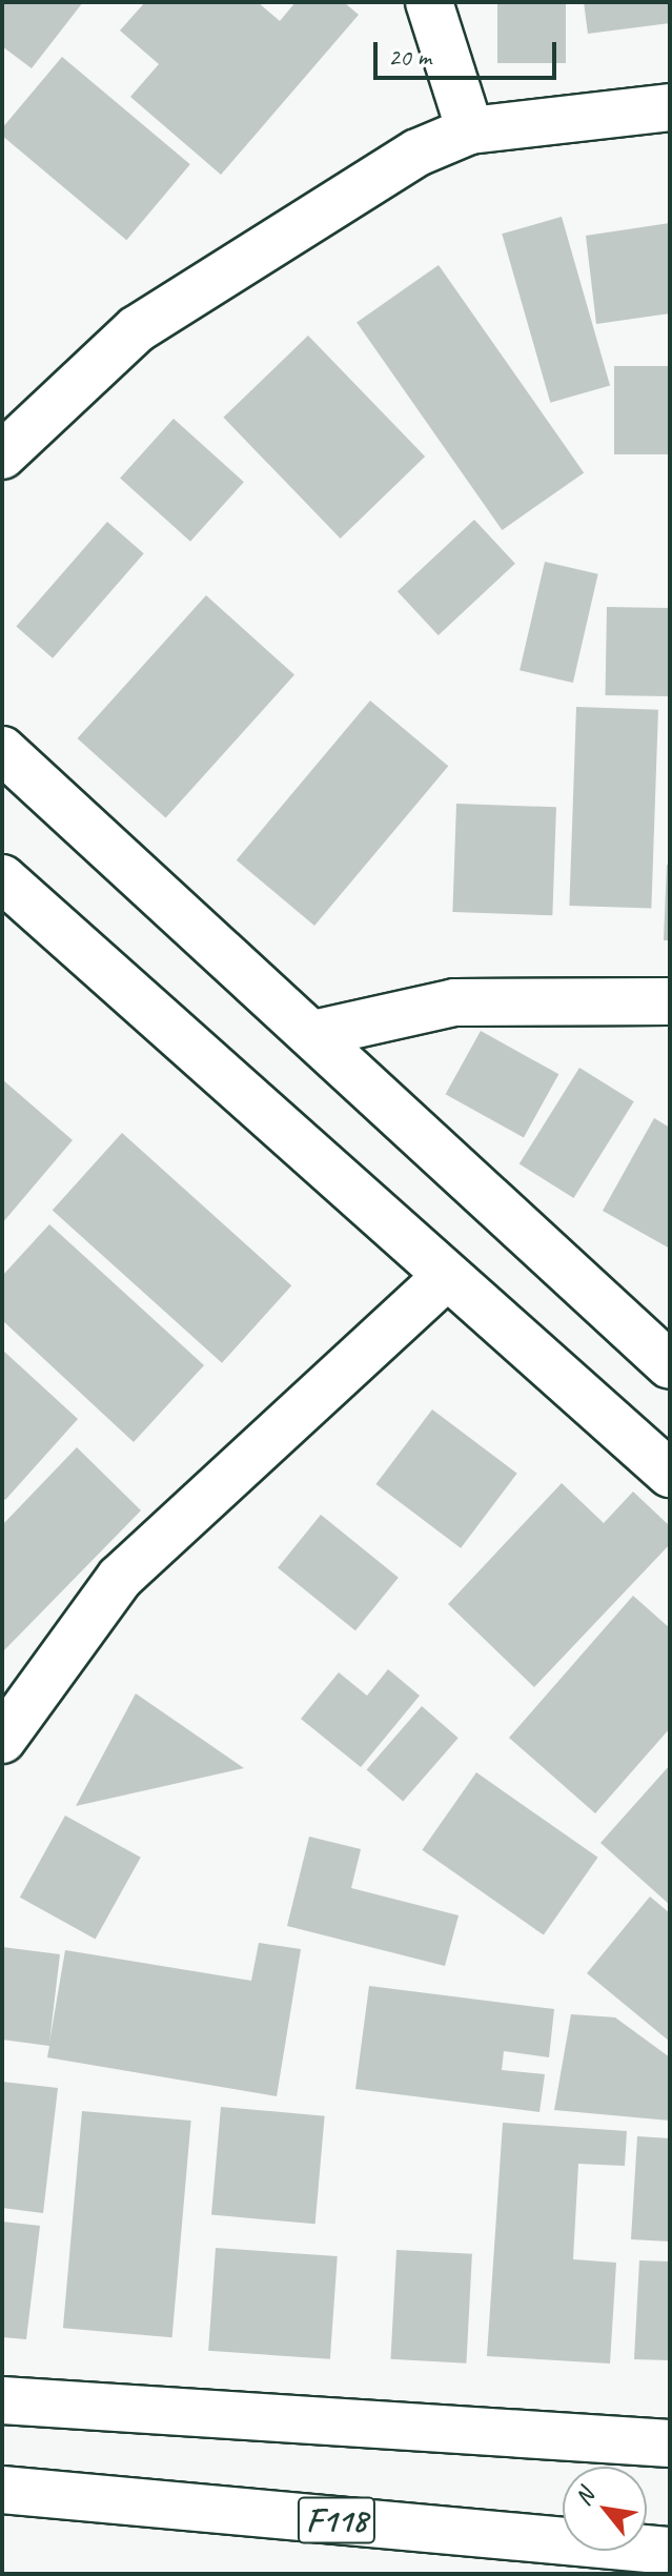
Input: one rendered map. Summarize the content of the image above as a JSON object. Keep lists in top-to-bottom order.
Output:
{
  "streets": {
    "main road": ["F118"]
  },
  "scale_bar": "20 m",
  "north": "top left"
}
